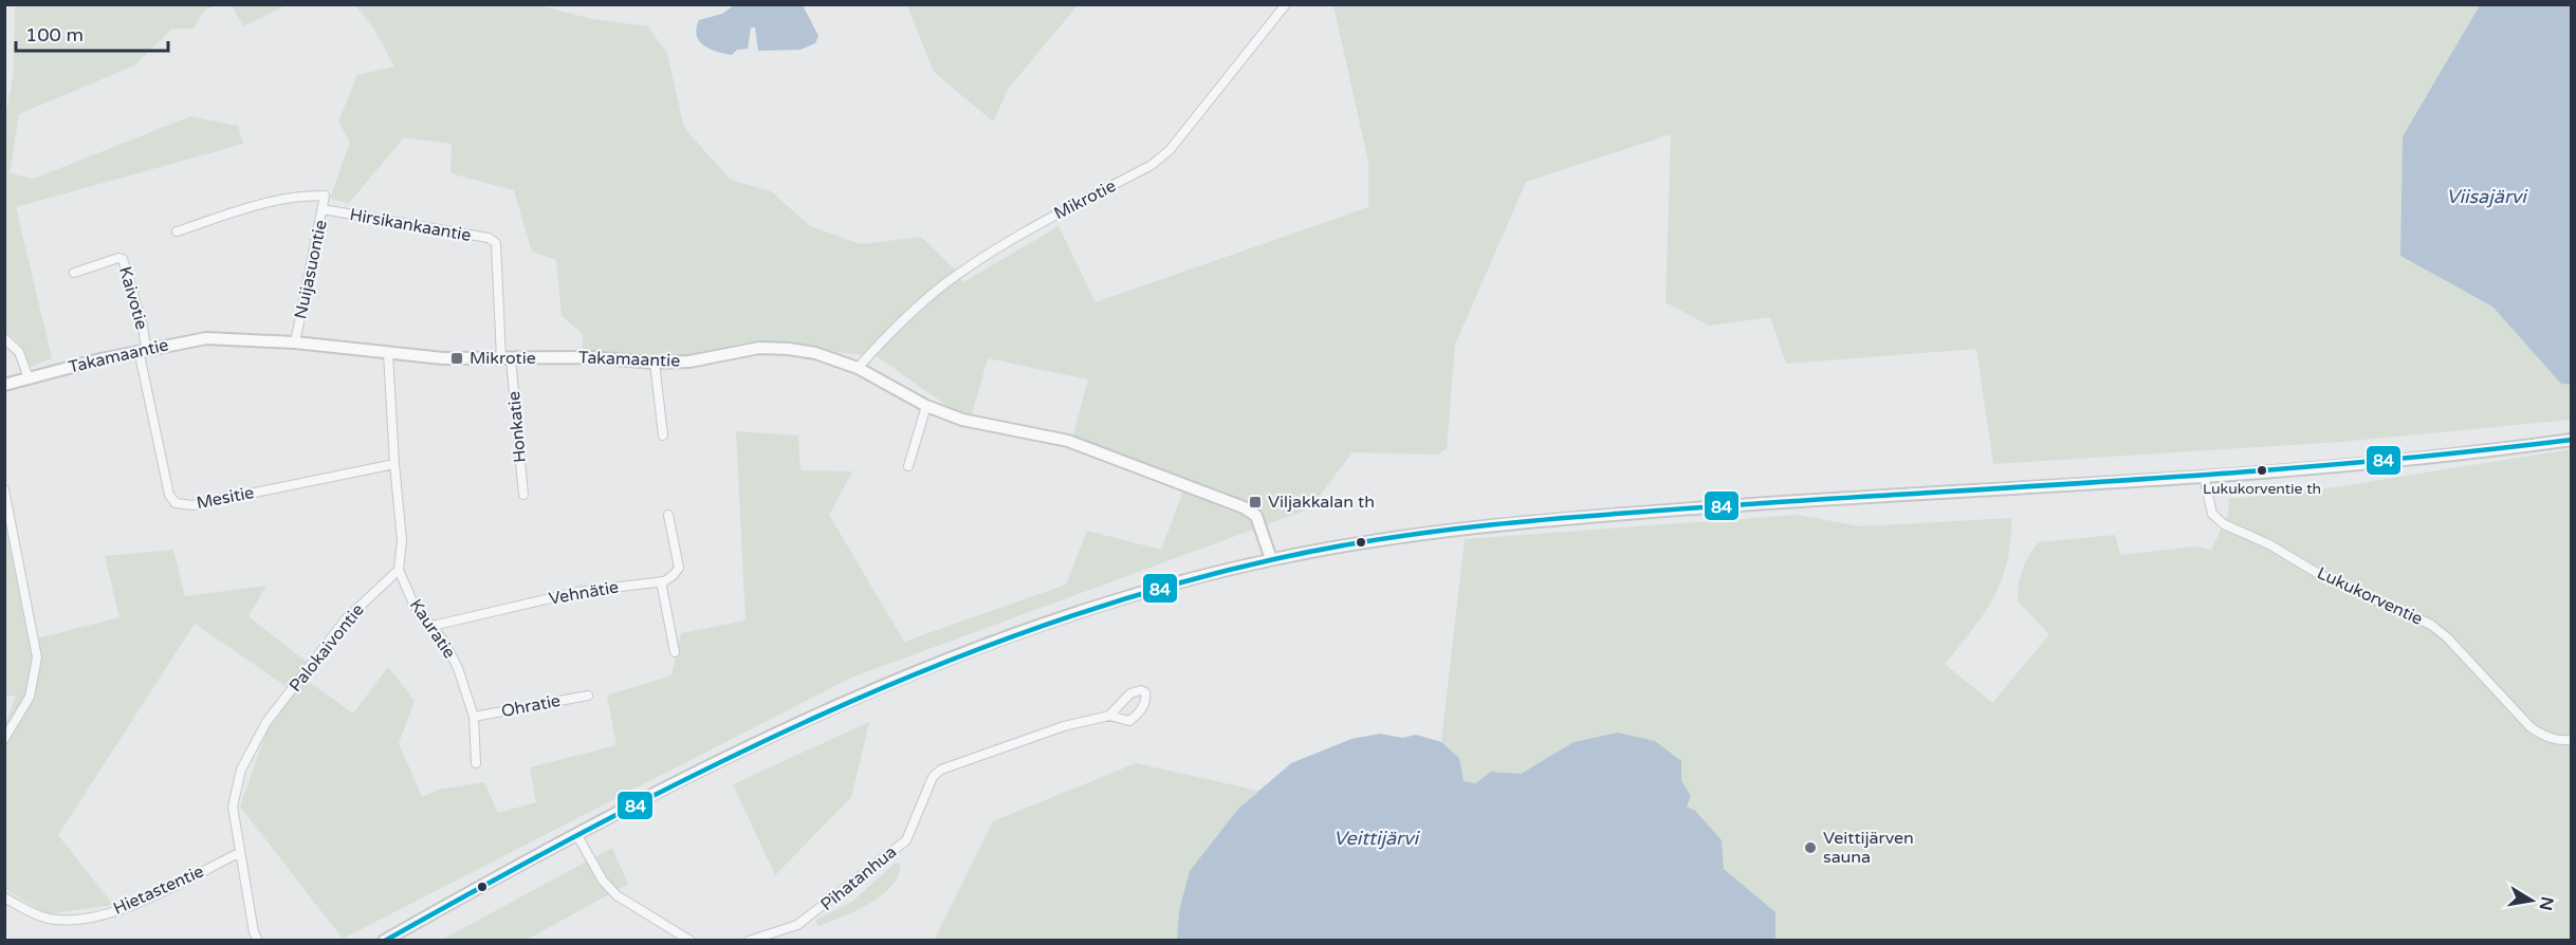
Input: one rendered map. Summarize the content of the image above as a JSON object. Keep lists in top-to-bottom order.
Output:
{
  "streets": {
    "street": [
      "Mikrotie",
      "Hirsikankaantie",
      "Nuijasuontie",
      "Kaivotie",
      "Takamaantie",
      "Honkatie",
      "Mesitie",
      "Vehnätie",
      "Lukukorventie",
      "Kauratie",
      "Palokaivontie",
      "Ohratie",
      "Pihatanhua",
      "Hietastentie"
    ]
  },
  "crossings": [
    ["Mikrotie", "Takamaantie"],
    ["Hirsikankaantie", "Nuijasuontie"],
    ["Hirsikankaantie", "Takamaantie"],
    ["Hirsikankaantie", "Honkatie"],
    ["Nuijasuontie", "Takamaantie"],
    ["Kaivotie", "Takamaantie"],
    ["Kaivotie", "Mesitie"],
    ["Takamaantie", "Honkatie"],
    ["Takamaantie", "Mesitie"],
    ["Vehnätie", "Kauratie"],
    ["Kauratie", "Palokaivontie"],
    ["Kauratie", "Ohratie"],
    ["Palokaivontie", "Hietastentie"]
  ],
  "water": ["Viisajärvi", "Veittijärvi"],
  "places": {
    "transit": ["Mikrotie", "Viljakkalan th"],
    "other": ["Lukukorventie th", "Veittijärven sauna"]
  },
  "lines": ["transit line 84"],
  "scale_bar": "100 m",
  "north": "right"
}
